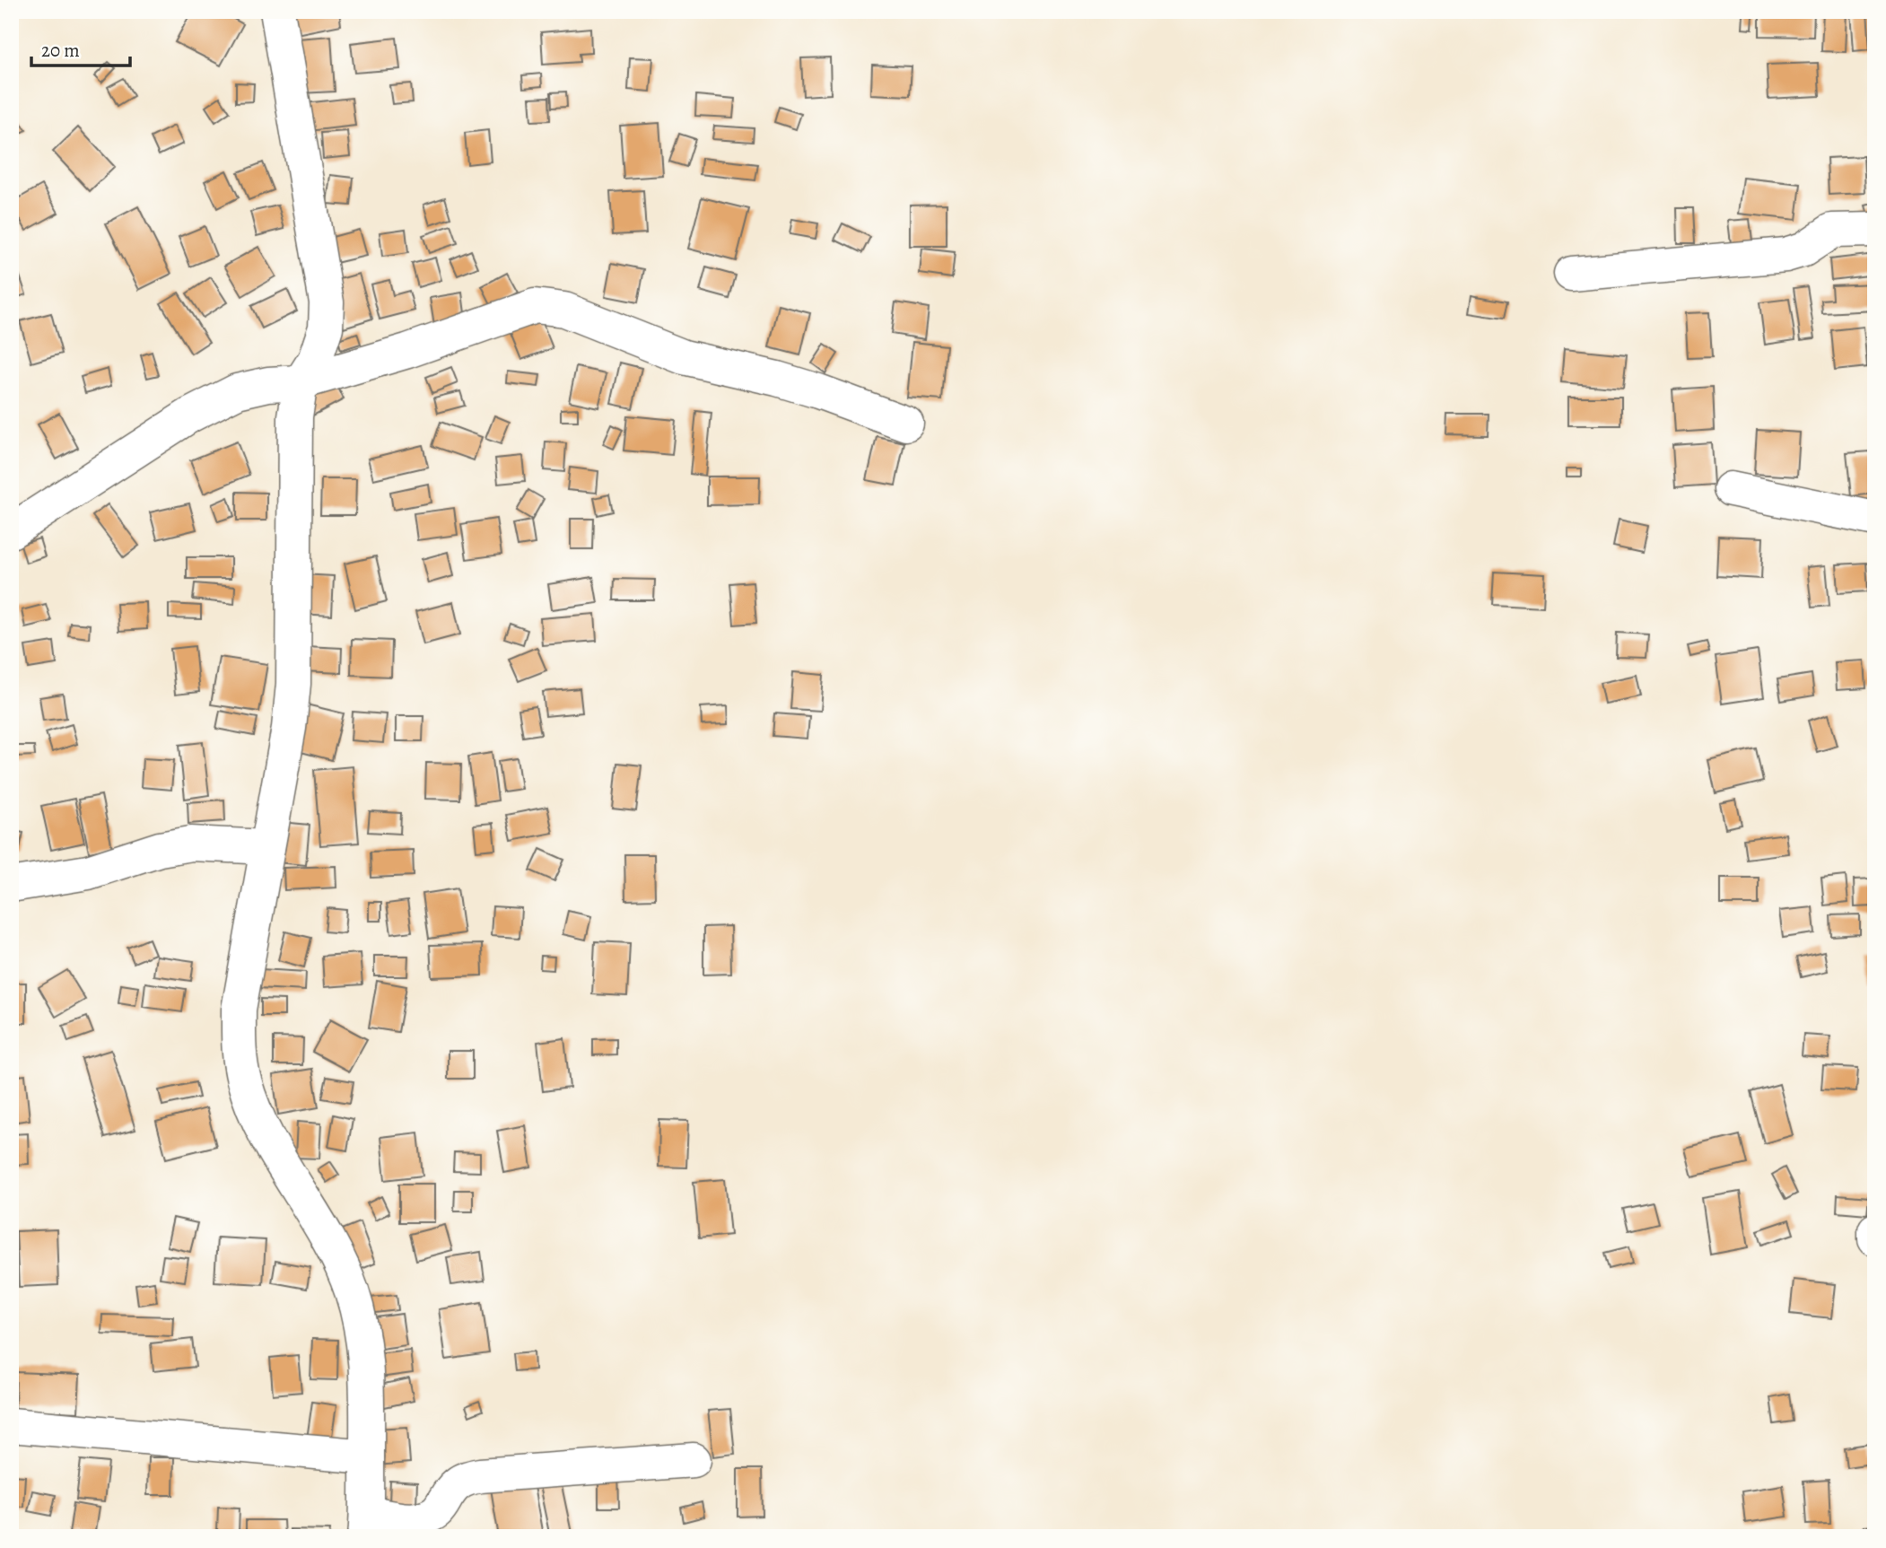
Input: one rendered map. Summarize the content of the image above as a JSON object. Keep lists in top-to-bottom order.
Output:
{
  "scale_bar": "20 m"
}
